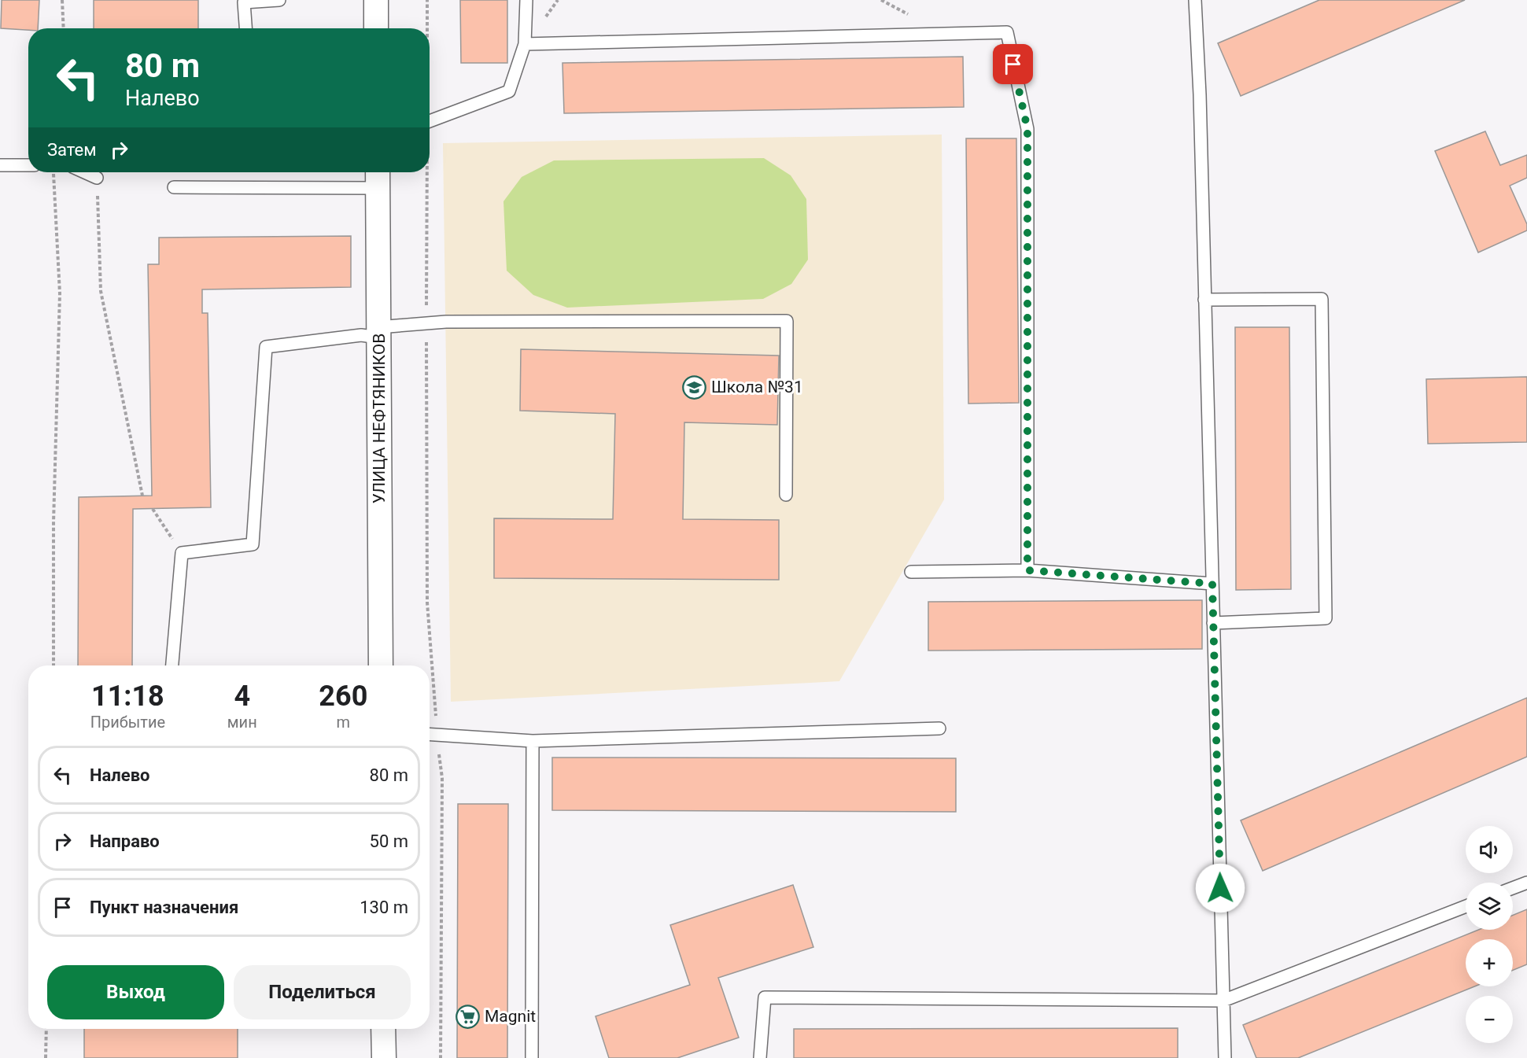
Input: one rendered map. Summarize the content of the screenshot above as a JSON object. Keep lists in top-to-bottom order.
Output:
{
  "streets": {
    "street": ["УЛИЦА НЕФТЯНИКОВ"]
  },
  "places": {
    "school or university": ["Школа №31"],
    "supermarket": ["Magnit"]
  },
  "page": {
    "turn": ["80 m", "Налево"],
    "then": "Затем",
    "eta": [
      "11:18",
      "Прибытие",
      "4",
      "мин",
      "260",
      "m"
    ],
    "list": [
      {
        "name": "Налево",
        "value": "80 m"
      },
      {
        "name": "Направо",
        "value": "50 m"
      },
      {
        "name": "Пункт назначения",
        "value": "130 m"
      }
    ],
    "map_buttons": ["+", "−"],
    "buttons": ["Выход", "Поделиться"]
  }
}
